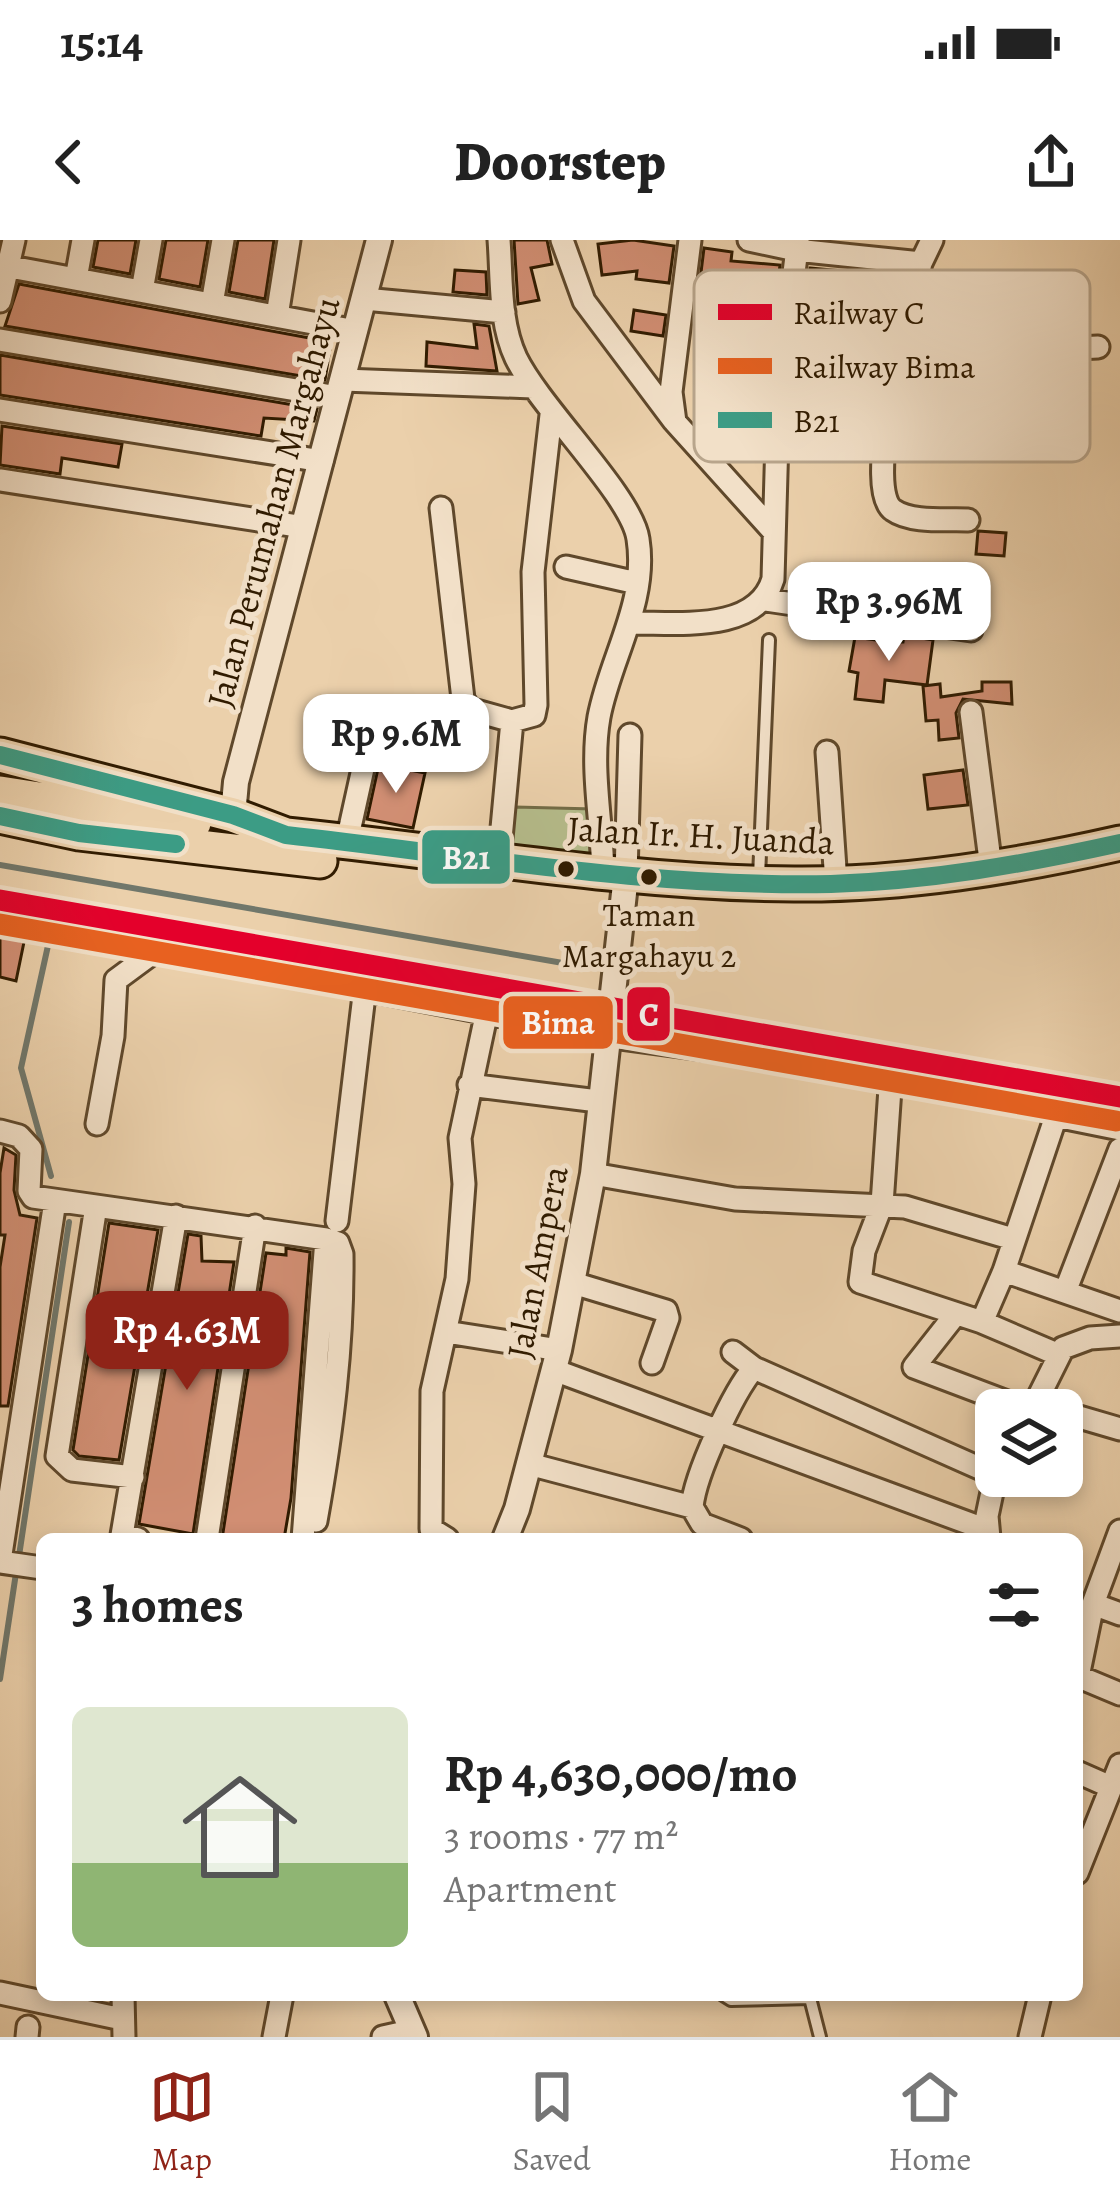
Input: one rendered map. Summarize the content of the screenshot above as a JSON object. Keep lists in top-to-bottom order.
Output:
{
  "streets": {
    "highway": ["Jalan Ir. H. Juanda"],
    "street": ["Jalan Perumahan Margahayu", "Jalan Ampera"]
  },
  "crossings": [
    ["Jalan Perumahan Margahayu", "Jalan Ir. H. Juanda"],
    ["Jalan Ir. H. Juanda", "Jalan Ampera"]
  ],
  "places": ["Taman Margahayu 2"],
  "lines": ["transit line B21", "rail line C", "rail line Bima"],
  "legend": ["Railway C", "Railway Bima", "B21"],
  "page": {
    "status": "15:14",
    "header": "Doorstep",
    "price": ["Rp 3.96M", "Rp 9.6M", "Rp 4.63M"],
    "heading": "3 homes",
    "list": [
      {
        "name": "Rp 4,630,000/mo",
        "note": "3 rooms · 77 m² · Apartment"
      }
    ],
    "tabs": ["Map", "Saved", "Home"]
  }
}
